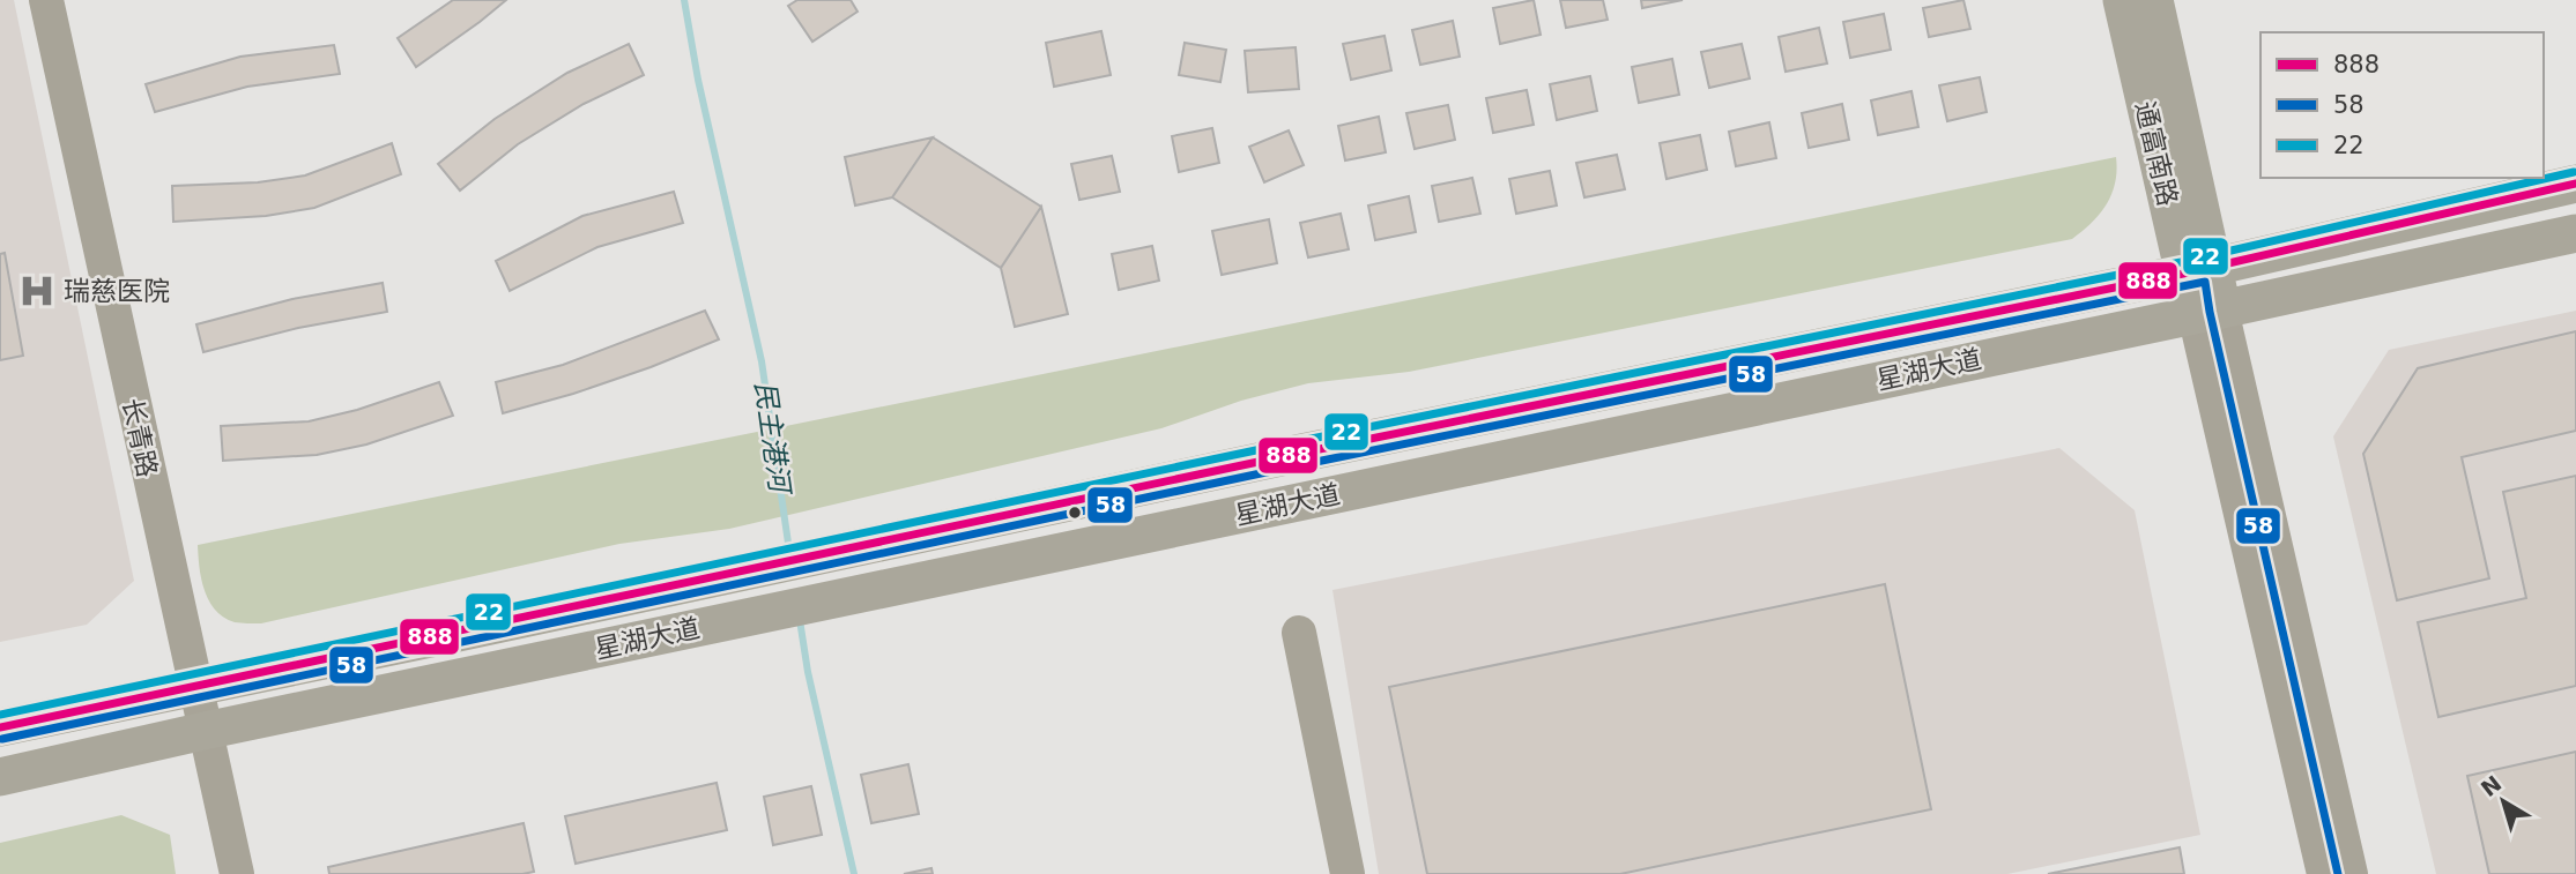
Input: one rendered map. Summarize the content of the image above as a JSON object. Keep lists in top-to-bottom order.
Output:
{
  "streets": {
    "main road": ["通富南路", "星湖大道", "长青路"]
  },
  "crossings": [
    ["通富南路", "星湖大道"],
    ["星湖大道", "长青路"]
  ],
  "water": ["民主港河"],
  "places": {
    "hospital": ["瑞慈医院"]
  },
  "lines": ["transit line 22", "transit line 888", "transit line 58"],
  "legend": ["888", "58", "22"],
  "north": "top left"
}
